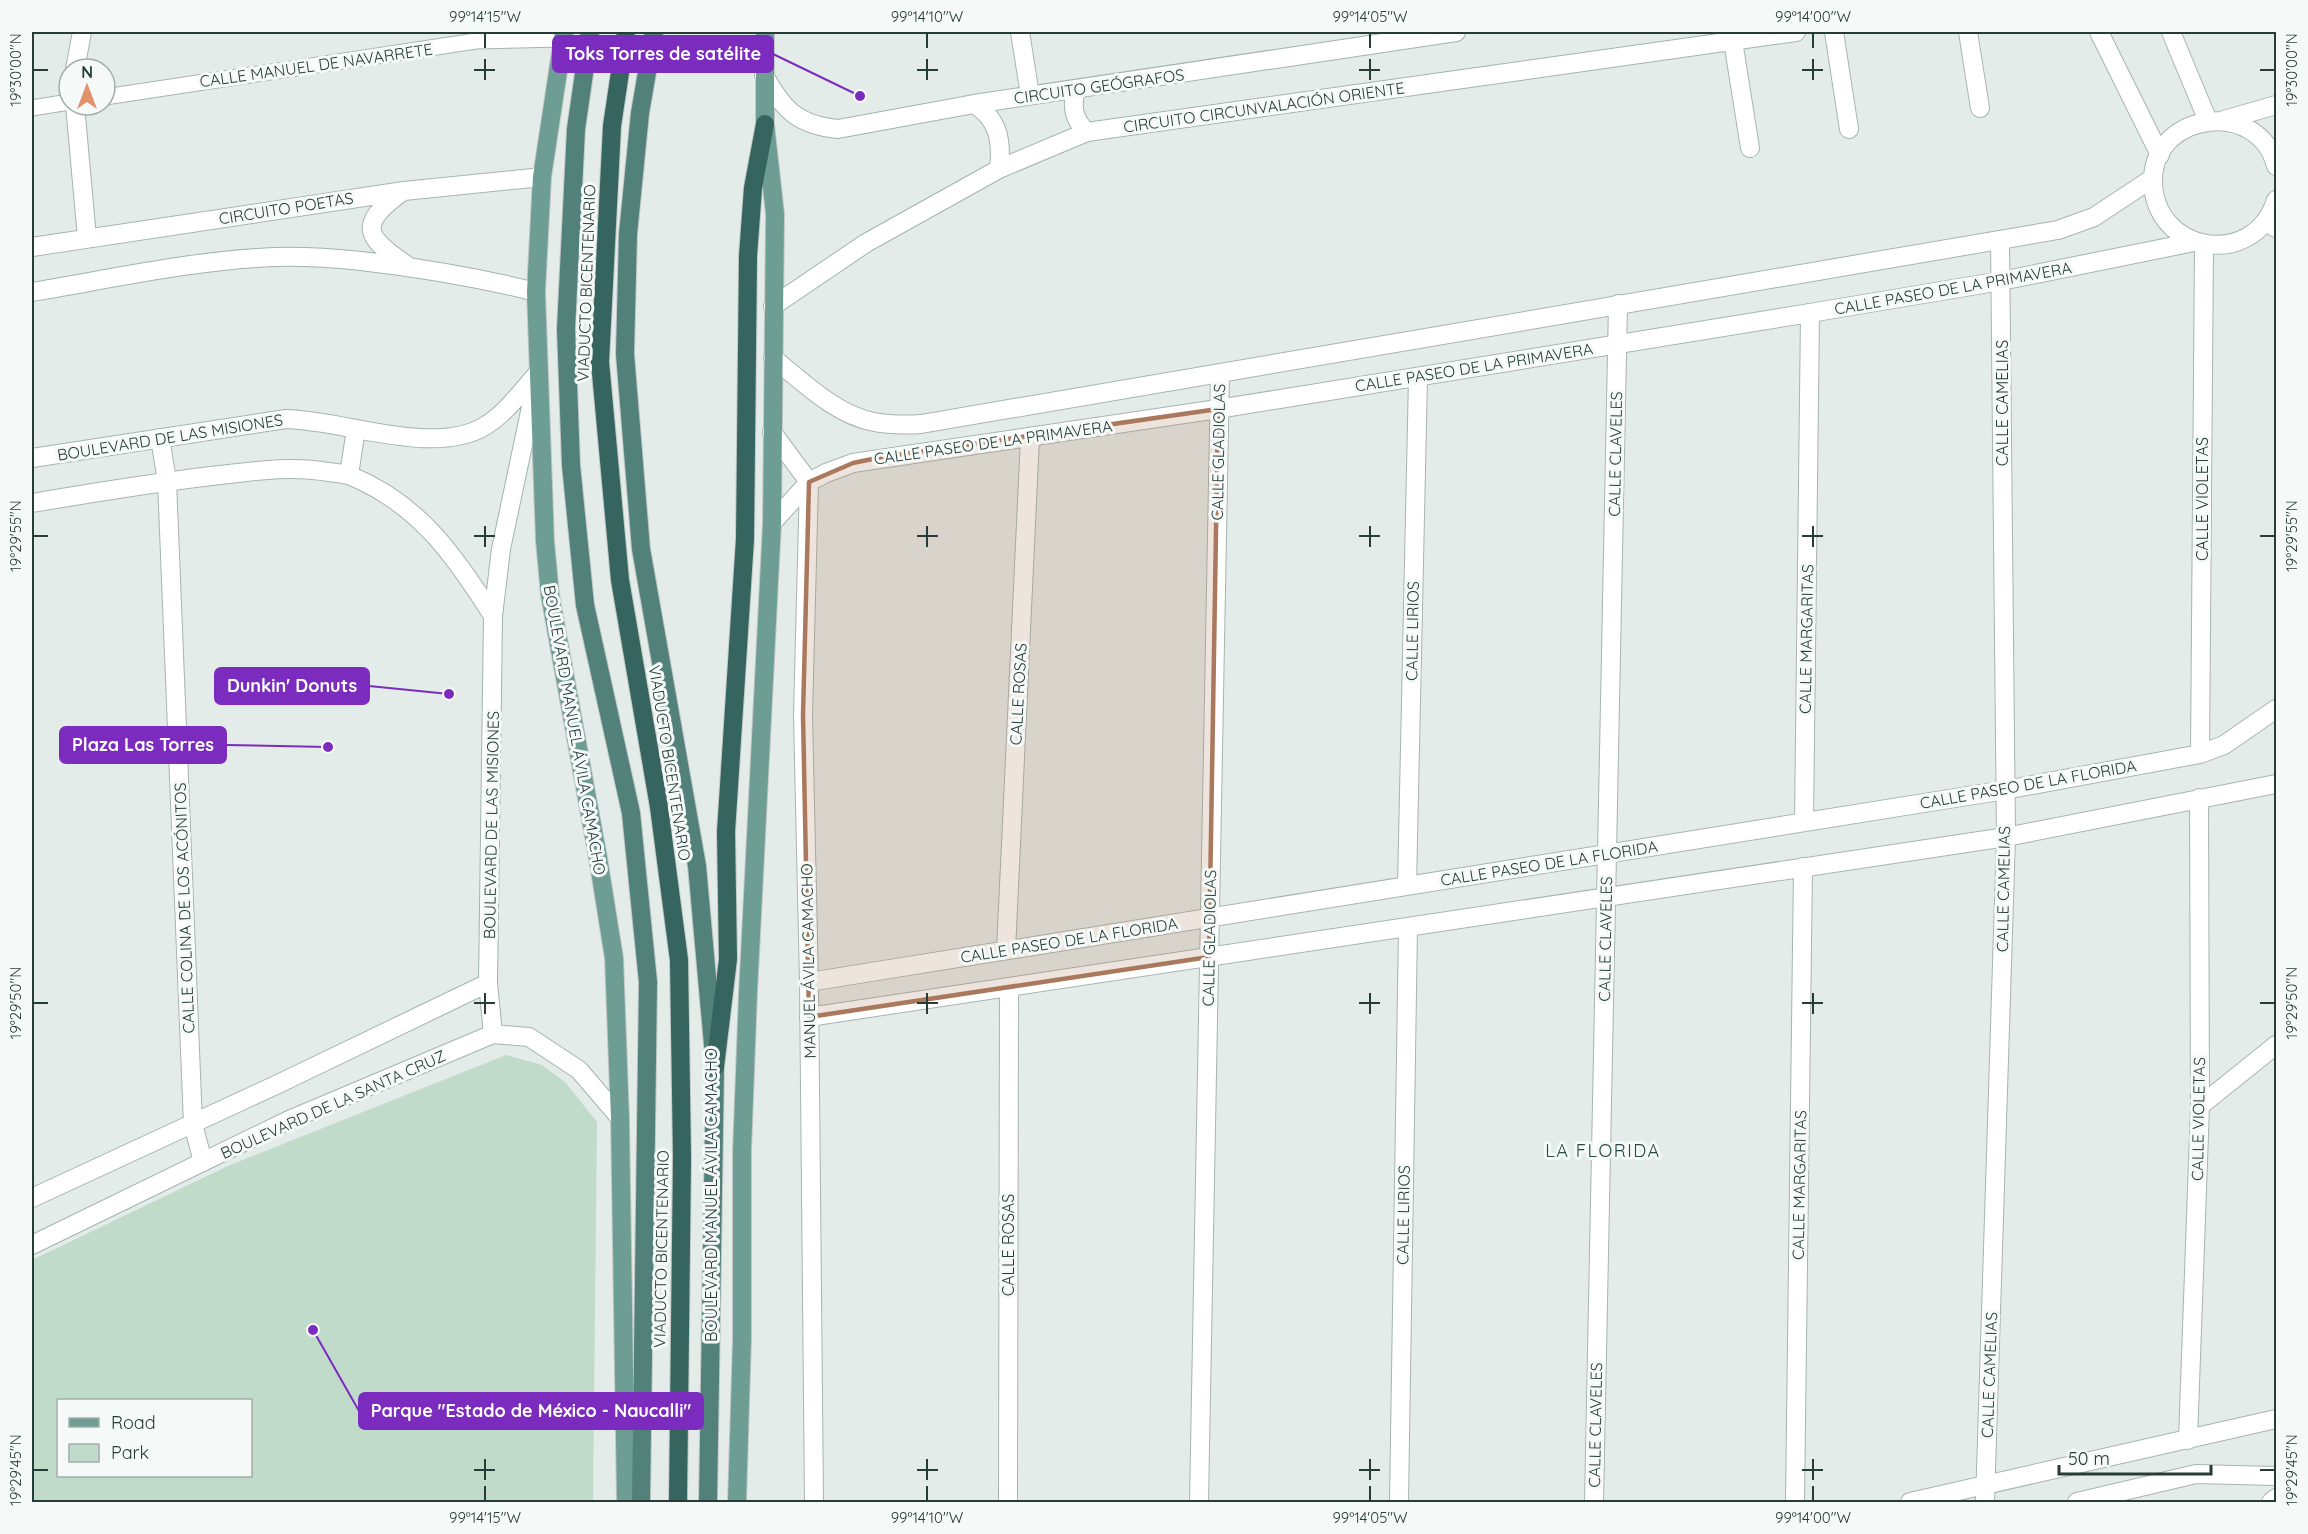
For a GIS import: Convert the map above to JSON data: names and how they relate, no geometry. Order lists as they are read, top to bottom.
{
  "streets": {
    "highway": ["VIADUCTO BICENTENARIO", "BOULEVARD MANUEL ÁVILA CAMACHO"],
    "street": [
      "CALLE MANUEL DE NAVARRETE",
      "CIRCUITO GEÓGRAFOS",
      "CIRCUITO CIRCUNVALACIÓN ORIENTE",
      "CIRCUITO POETAS",
      "CALLE PASEO DE LA PRIMAVERA",
      "CALLE CAMELIAS",
      "BOULEVARD DE LAS MISIONES",
      "CALLE GLADIOLAS",
      "CALLE CLAVELES",
      "CALLE VIOLETAS",
      "CALLE LIRIOS",
      "CALLE MARGARITAS",
      "CALLE ROSAS",
      "CALLE PASEO DE LA FLORIDA",
      "CALLE COLINA DE LOS ACÓNITOS",
      "MANUEL ÁVILA CAMACHO",
      "BOULEVARD DE LA SANTA CRUZ"
    ]
  },
  "crossings": [
    ["CALLE MANUEL DE NAVARRETE", "BOULEVARD MANUEL ÁVILA CAMACHO"],
    ["CIRCUITO GEÓGRAFOS", "BOULEVARD MANUEL ÁVILA CAMACHO"],
    ["CIRCUITO CIRCUNVALACIÓN ORIENTE", "BOULEVARD MANUEL ÁVILA CAMACHO"],
    ["CIRCUITO POETAS", "BOULEVARD MANUEL ÁVILA CAMACHO"],
    ["CALLE PASEO DE LA PRIMAVERA", "CALLE CAMELIAS"],
    ["CALLE PASEO DE LA PRIMAVERA", "CALLE GLADIOLAS"],
    ["CALLE PASEO DE LA PRIMAVERA", "CALLE CLAVELES"],
    ["CALLE PASEO DE LA PRIMAVERA", "CALLE VIOLETAS"],
    ["CALLE PASEO DE LA PRIMAVERA", "CALLE LIRIOS"],
    ["CALLE PASEO DE LA PRIMAVERA", "CALLE MARGARITAS"],
    ["CALLE PASEO DE LA PRIMAVERA", "CALLE ROSAS"],
    ["CALLE PASEO DE LA PRIMAVERA", "BOULEVARD MANUEL ÁVILA CAMACHO"],
    ["CALLE PASEO DE LA PRIMAVERA", "MANUEL ÁVILA CAMACHO"],
    ["CALLE CAMELIAS", "CALLE PASEO DE LA FLORIDA"],
    ["BOULEVARD DE LAS MISIONES", "BOULEVARD MANUEL ÁVILA CAMACHO"],
    ["BOULEVARD DE LAS MISIONES", "CALLE COLINA DE LOS ACÓNITOS"],
    ["BOULEVARD DE LAS MISIONES", "BOULEVARD DE LA SANTA CRUZ"],
    ["CALLE GLADIOLAS", "CALLE PASEO DE LA FLORIDA"],
    ["CALLE CLAVELES", "CALLE PASEO DE LA FLORIDA"],
    ["CALLE VIOLETAS", "CALLE PASEO DE LA FLORIDA"],
    ["CALLE LIRIOS", "CALLE PASEO DE LA FLORIDA"],
    ["CALLE MARGARITAS", "CALLE PASEO DE LA FLORIDA"],
    ["CALLE ROSAS", "CALLE PASEO DE LA FLORIDA"],
    ["BOULEVARD MANUEL ÁVILA CAMACHO", "BOULEVARD DE LA SANTA CRUZ"],
    ["CALLE PASEO DE LA FLORIDA", "MANUEL ÁVILA CAMACHO"],
    ["CALLE COLINA DE LOS ACÓNITOS", "BOULEVARD DE LA SANTA CRUZ"]
  ],
  "districts": ["LA FLORIDA"],
  "places": [
    "Toks Torres de satélite",
    "Dunkin' Donuts",
    "Plaza Las Torres",
    "Parque \"Estado de México - Naucalli\""
  ],
  "legend": ["Road", "Park"],
  "scale_bar": "50 m",
  "north": "top",
  "coordinates": [
    "99°14'15\"W",
    "99°14'10\"W",
    "99°14'05\"W",
    "99°14'00\"W",
    "19°30'00\"N",
    "19°29'55\"N",
    "19°29'50\"N",
    "19°29'45\"N"
  ]
}
